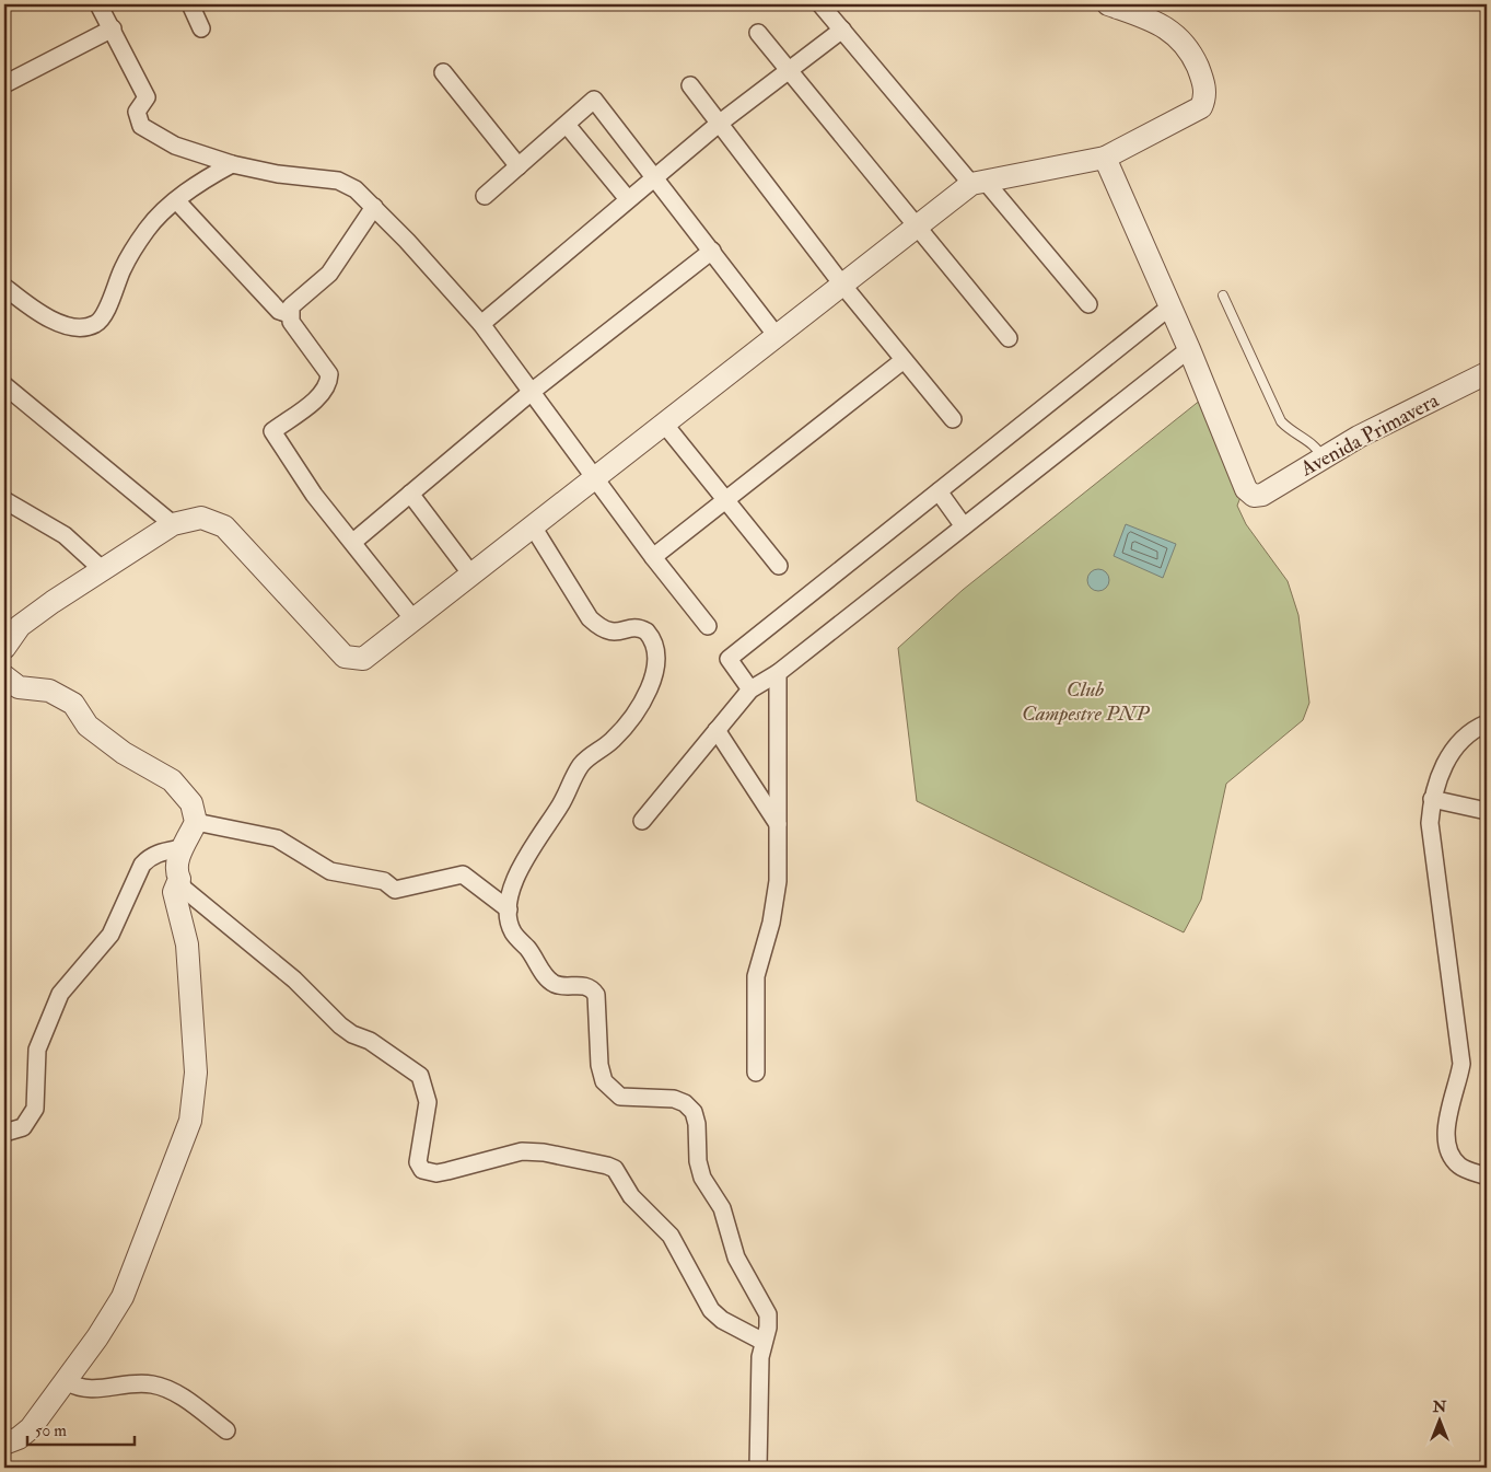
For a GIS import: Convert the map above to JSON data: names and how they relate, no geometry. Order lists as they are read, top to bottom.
{
  "streets": {
    "street": ["Avenida Primavera"]
  },
  "parks": ["Club Campestre PNP"],
  "scale_bar": "50 m",
  "north": "top"
}
